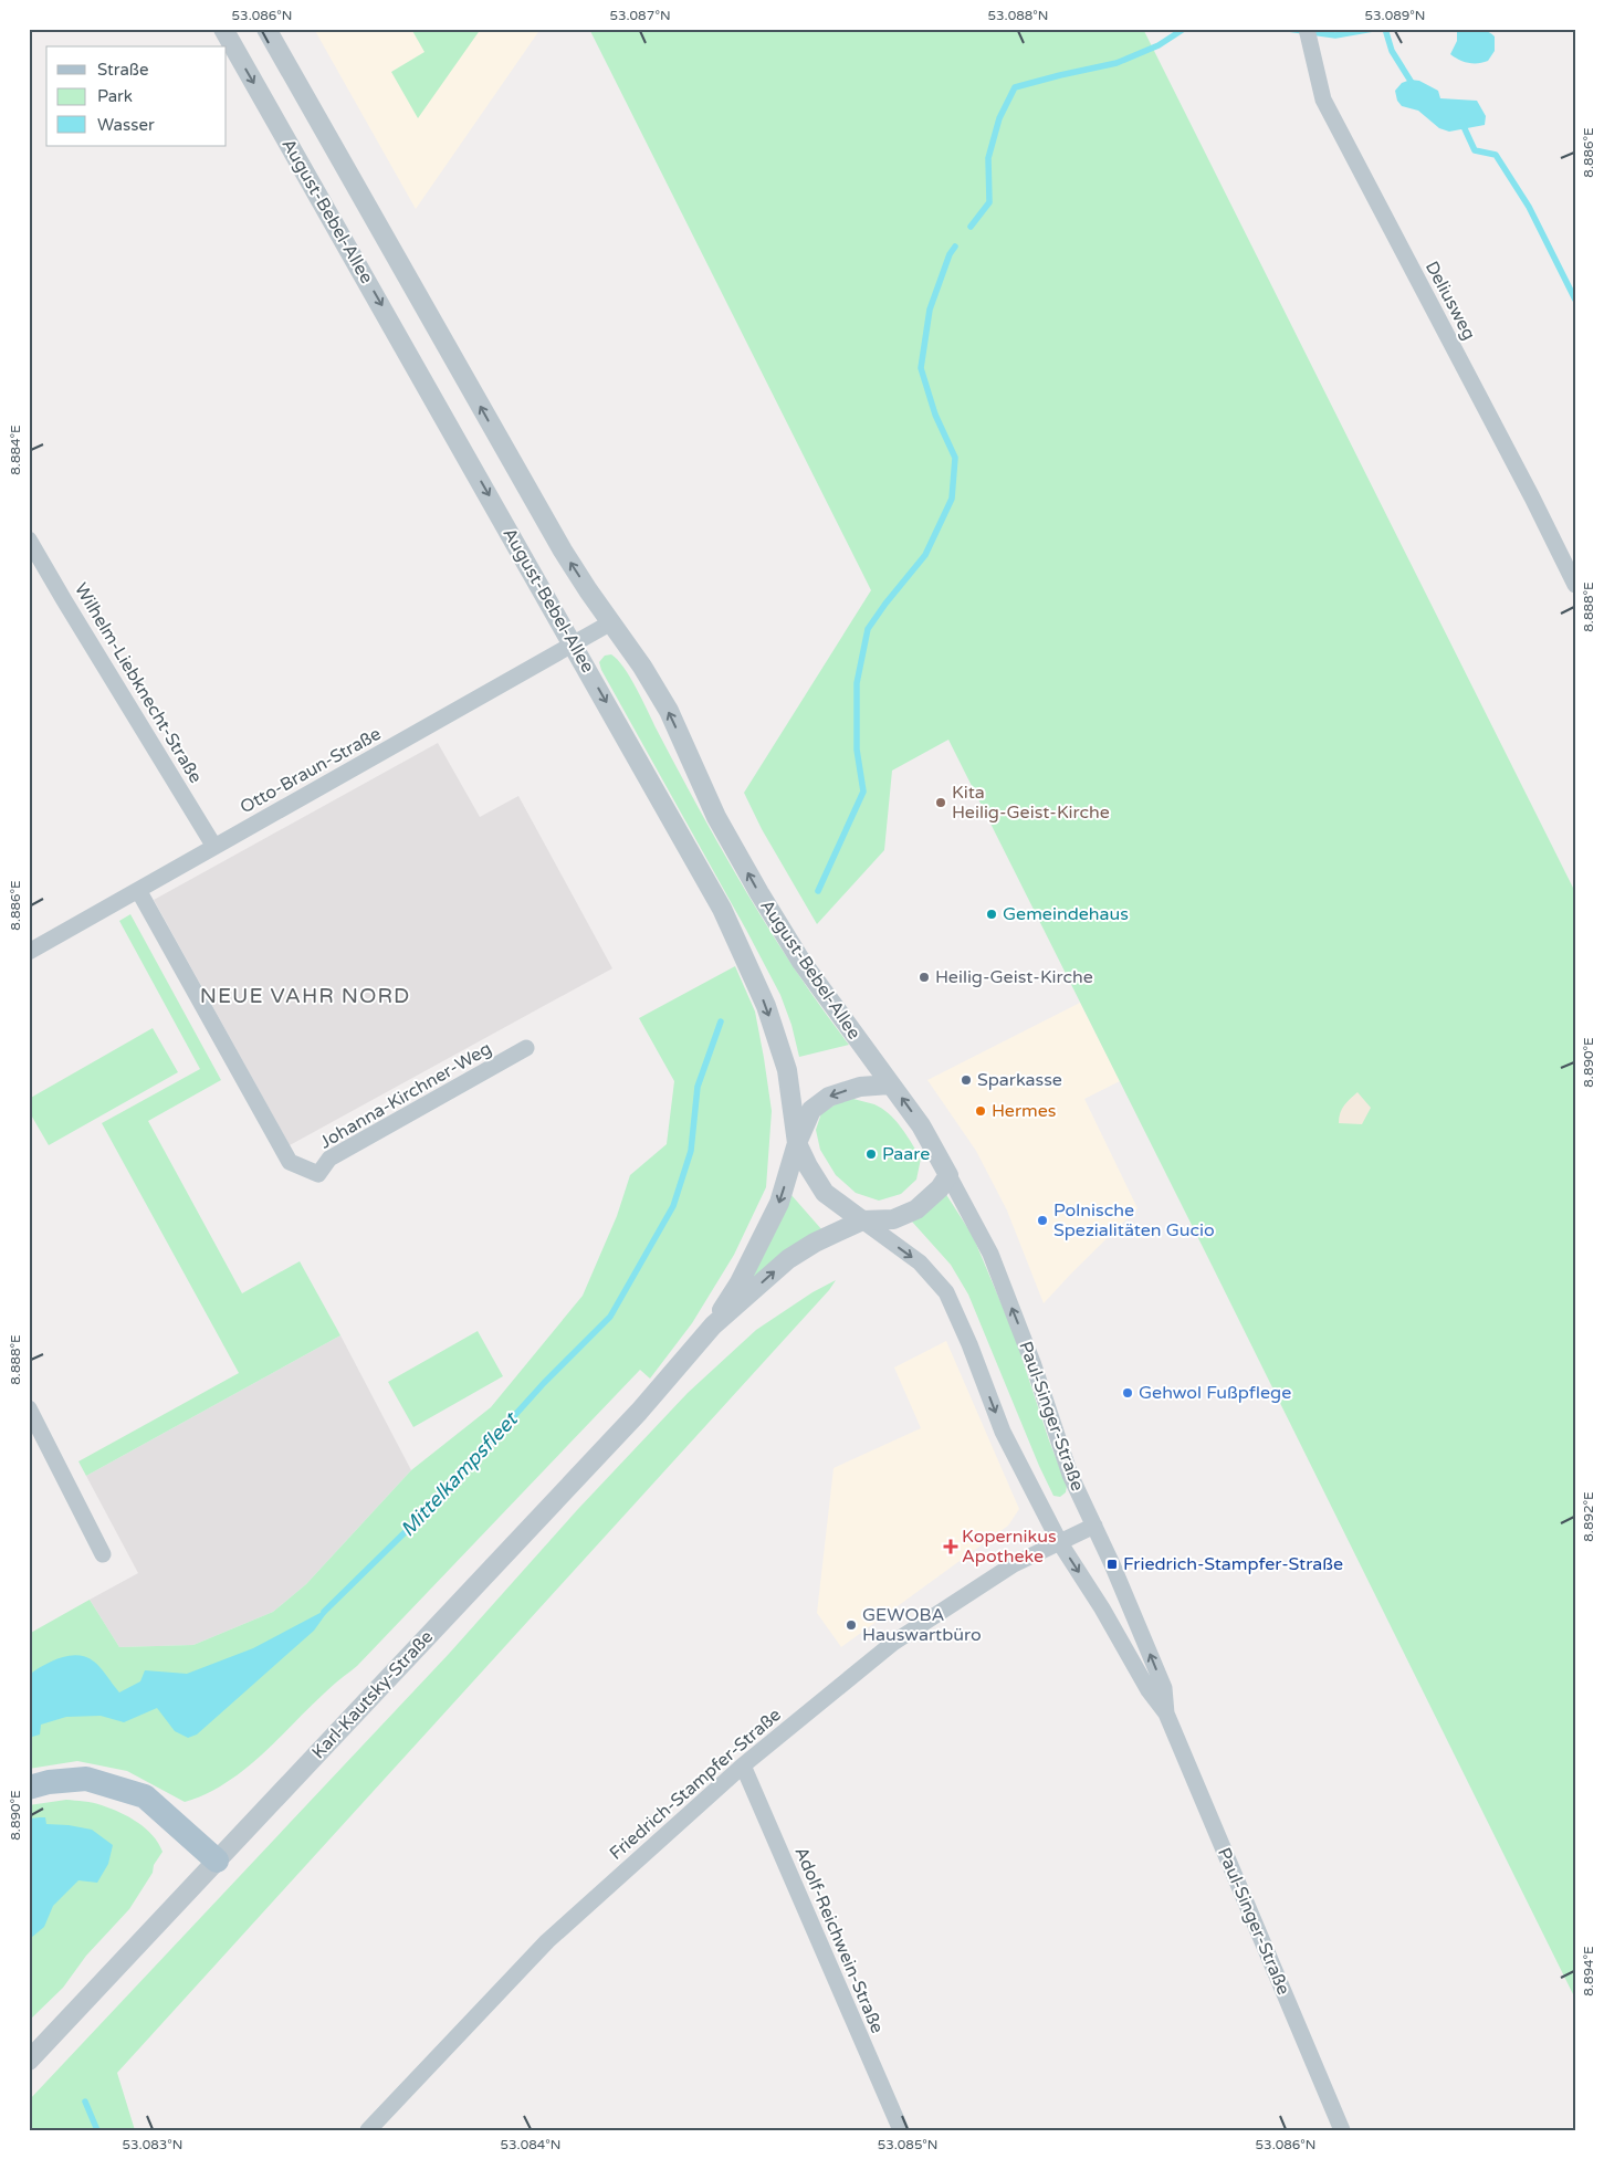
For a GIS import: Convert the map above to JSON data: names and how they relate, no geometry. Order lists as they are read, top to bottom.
{
  "streets": {
    "street": [
      "August-Bebel-Allee",
      "Deliusweg",
      "Wilhelm-Liebknecht-Straße",
      "Otto-Braun-Straße",
      "Johanna-Kirchner-Weg",
      "Paul-Singer-Straße",
      "Karl-Kautsky-Straße",
      "Friedrich-Stampfer-Straße",
      "Adolf-Reichwein-Straße"
    ]
  },
  "crossings": [
    ["August-Bebel-Allee", "Otto-Braun-Straße"],
    ["August-Bebel-Allee", "Paul-Singer-Straße"],
    ["August-Bebel-Allee", "Karl-Kautsky-Straße"],
    ["Wilhelm-Liebknecht-Straße", "Otto-Braun-Straße"],
    ["Otto-Braun-Straße", "Johanna-Kirchner-Weg"],
    ["Paul-Singer-Straße", "Karl-Kautsky-Straße"],
    ["Paul-Singer-Straße", "Friedrich-Stampfer-Straße"],
    ["Friedrich-Stampfer-Straße", "Adolf-Reichwein-Straße"]
  ],
  "districts": ["NEUE VAHR NORD"],
  "water": ["Mittelkampsfleet"],
  "places": {
    "other": [
      "Kita Heilig-Geist-Kirche",
      "Gemeindehaus",
      "Heilig-Geist-Kirche",
      "Sparkasse",
      "Hermes",
      "Paare",
      "Polnische Spezialitäten Gucio",
      "Gehwol Fußpflege",
      "GEWOBA Hauswartbüro"
    ],
    "health": ["Kopernikus Apotheke"],
    "transit": ["Friedrich-Stampfer-Straße"]
  },
  "legend": ["Straße", "Park", "Wasser"],
  "coordinates": [
    "53.086°N",
    "53.087°N",
    "53.088°N",
    "53.089°N",
    "8.886°E",
    "8.884°E",
    "8.888°E",
    "8.890°E",
    "8.892°E",
    "8.894°E",
    "53.083°N",
    "53.084°N",
    "53.085°N"
  ]
}
